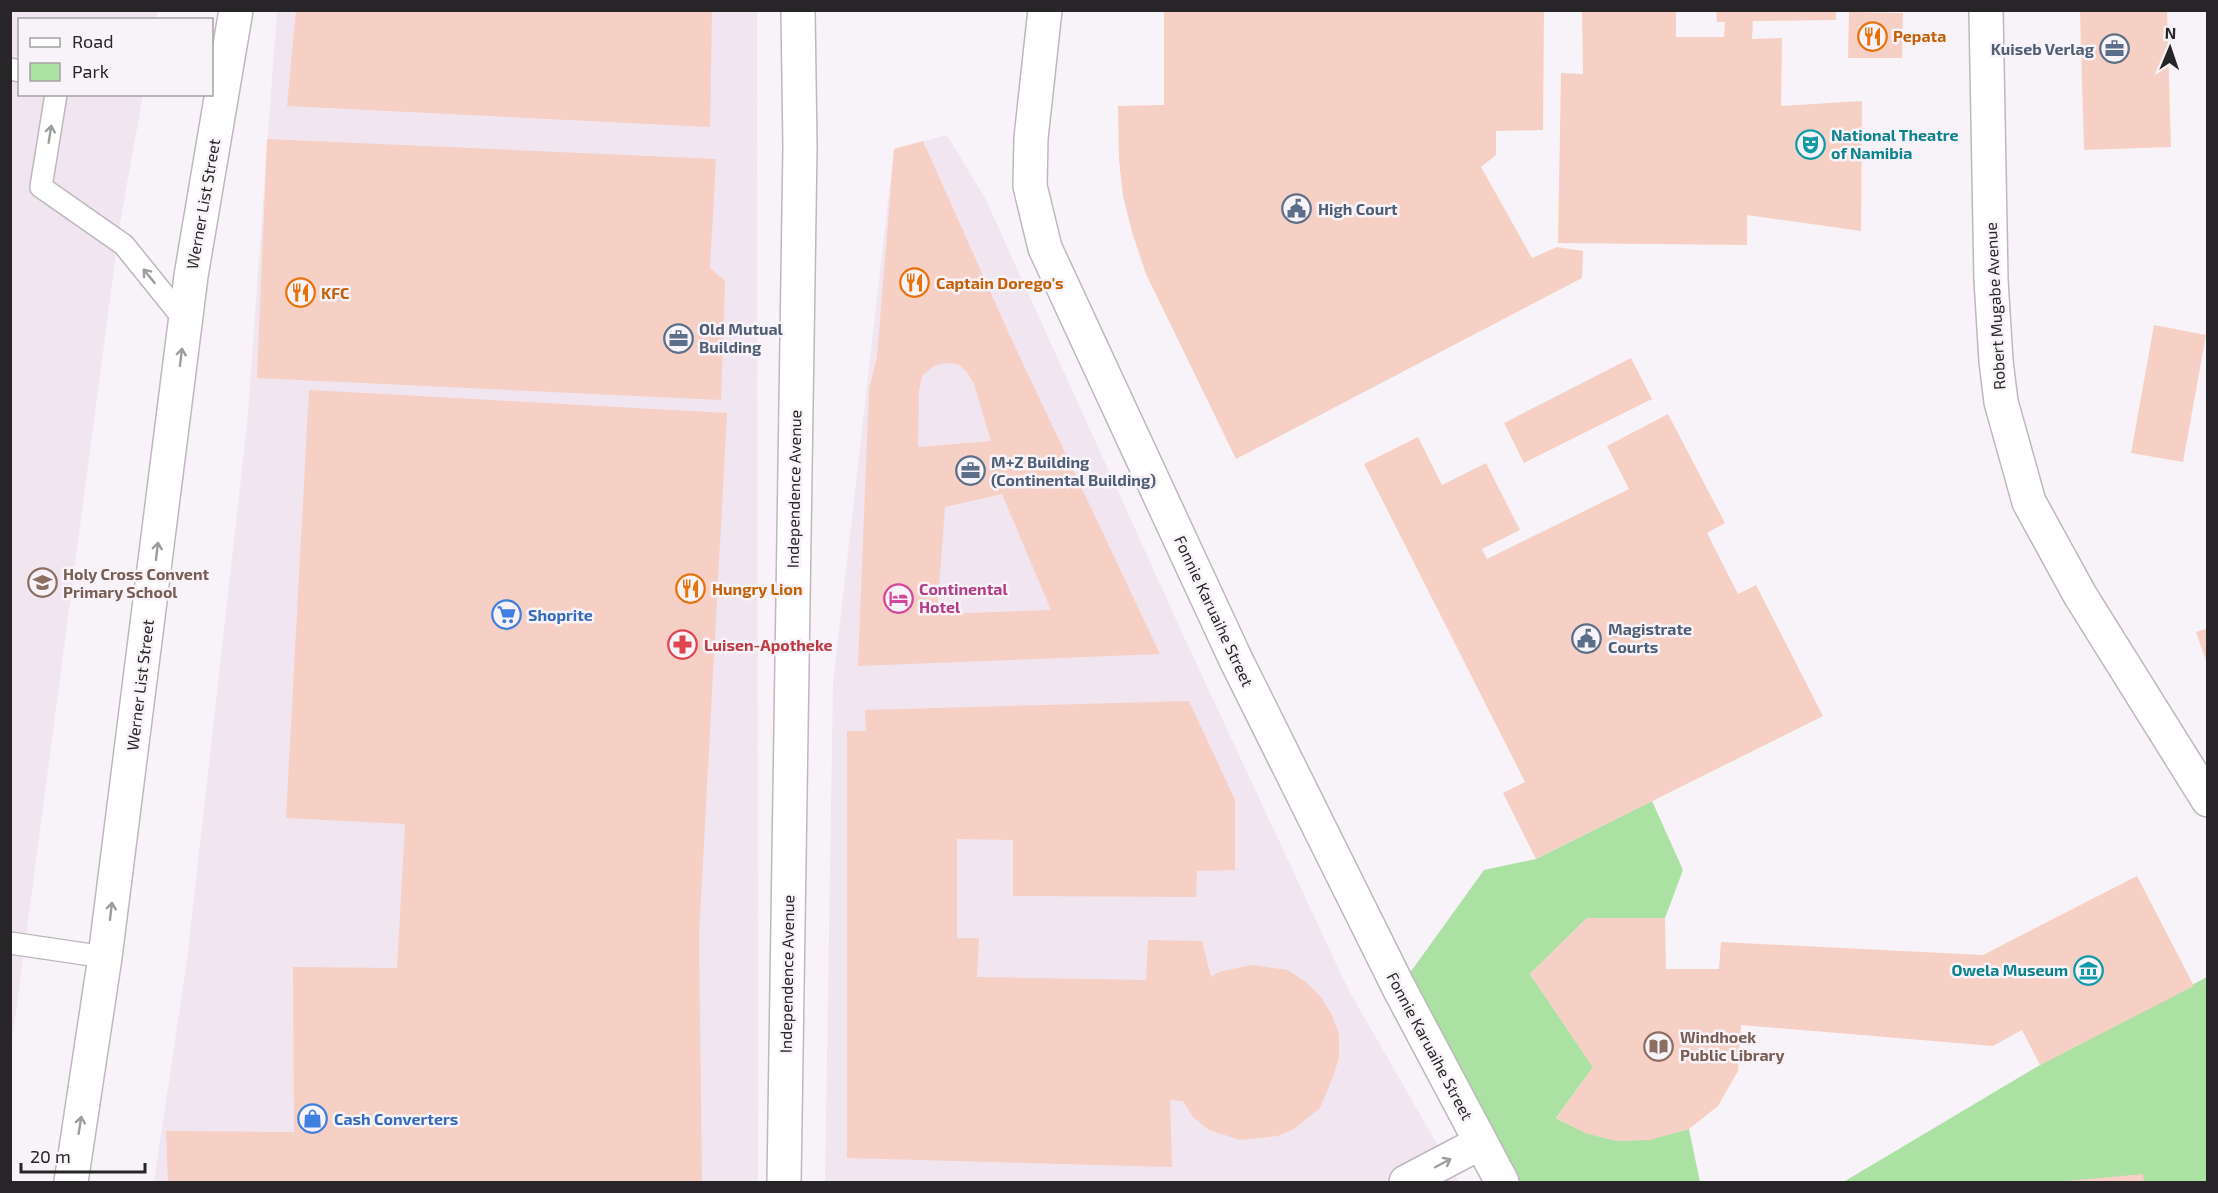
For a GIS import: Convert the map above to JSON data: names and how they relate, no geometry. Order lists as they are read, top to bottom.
{
  "streets": {
    "street": [
      "Werner List Street",
      "Robert Mugabe Avenue",
      "Independence Avenue",
      "Fonnie Karuaihe Street"
    ]
  },
  "one_way": ["Werner List Street"],
  "places": {
    "restaurant": [
      "Pepata",
      "Captain Dorego's",
      "KFC",
      "Hungry Lion"
    ],
    "office": ["Kuiseb Verlag", "Old Mutual Building", "M+Z Building (Continental Building)"],
    "theatre": ["National Theatre of Namibia"],
    "public building": ["High Court", "Magistrate Courts"],
    "school or university": ["Holy Cross Convent Primary School"],
    "hotel": ["Continental Hotel"],
    "supermarket": ["Shoprite"],
    "pharmacy": ["Luisen-Apotheke"],
    "museum": ["Owela Museum"],
    "library": ["Windhoek Public Library"],
    "shop": ["Cash Converters"]
  },
  "legend": ["Road", "Park"],
  "scale_bar": "20 m",
  "north": "top"
}
